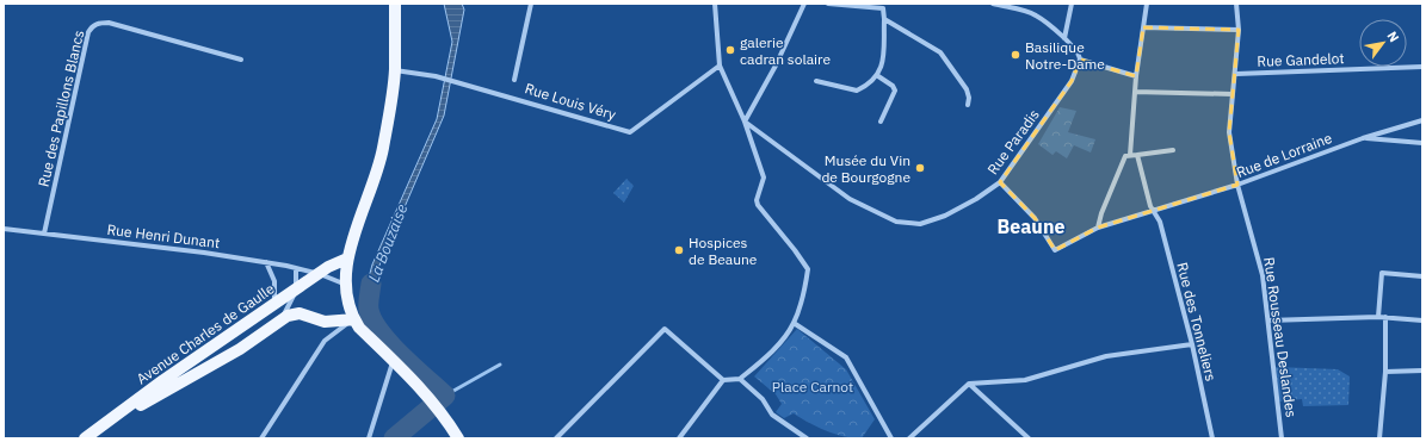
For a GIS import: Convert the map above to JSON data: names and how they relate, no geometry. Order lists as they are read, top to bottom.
{
  "streets": {
    "main road": ["Avenue Charles de Gaulle"],
    "street": [
      "Rue Gandelot",
      "Rue Louis Véry",
      "Rue des Papillons Blancs",
      "Rue Paradis",
      "Rue de Lorraine",
      "Rue Henri Dunant",
      "Rue des Tonneliers",
      "Rue Rousseau Deslandes"
    ]
  },
  "crossings": [
    ["Rue Gandelot", "Rue Rousseau Deslandes"],
    ["Rue des Papillons Blancs", "Rue Henri Dunant"],
    ["Rue Paradis", "Rue de Lorraine"],
    ["Rue de Lorraine", "Rue des Tonneliers"],
    ["Rue de Lorraine", "Rue Rousseau Deslandes"],
    ["Rue Henri Dunant", "Avenue Charles de Gaulle"]
  ],
  "districts": ["Beaune"],
  "water": ["La Bouzaise"],
  "parks": ["Place Carnot"],
  "places": [
    "galerie cadran solaire",
    "Basilique Notre-Dame",
    "Musée du Vin de Bourgogne",
    "Hospices de Beaune"
  ],
  "north": "top right"
}
